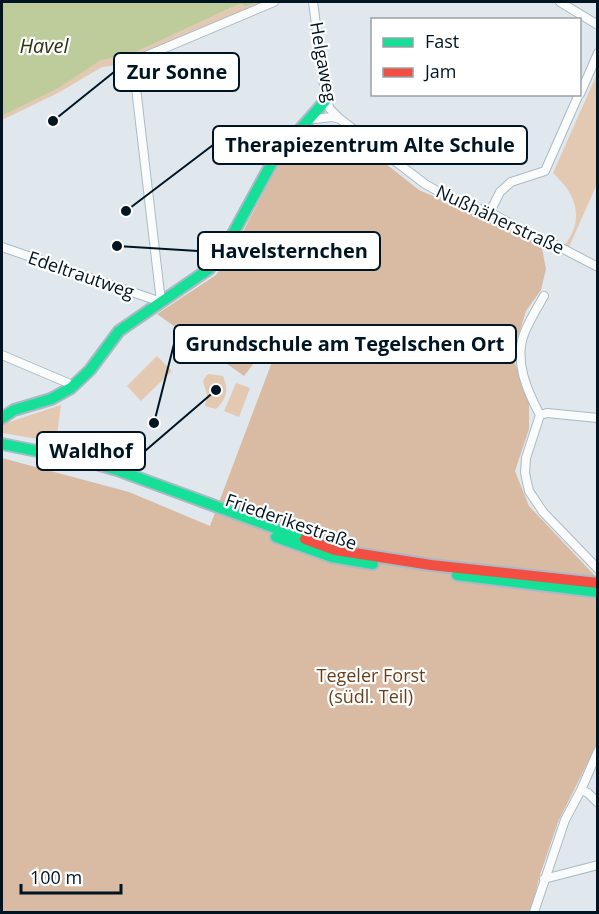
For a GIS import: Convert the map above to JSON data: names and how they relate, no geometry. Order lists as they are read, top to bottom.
{
  "streets": {
    "street": [
      "Helgaweg",
      "Nußhäherstraße",
      "Edeltrautweg",
      "Friederikestraße"
    ]
  },
  "crossings": [
    ["Helgaweg", "Nußhäherstraße"]
  ],
  "water": ["Havel"],
  "parks": ["Tegeler Forst (südl. Teil)"],
  "places": [
    "Zur Sonne",
    "Therapiezentrum Alte Schule",
    "Havelsternchen",
    "Waldhof",
    "Grundschule am Tegelschen Ort"
  ],
  "legend": ["Fast", "Jam"],
  "scale_bar": "100 m"
}
